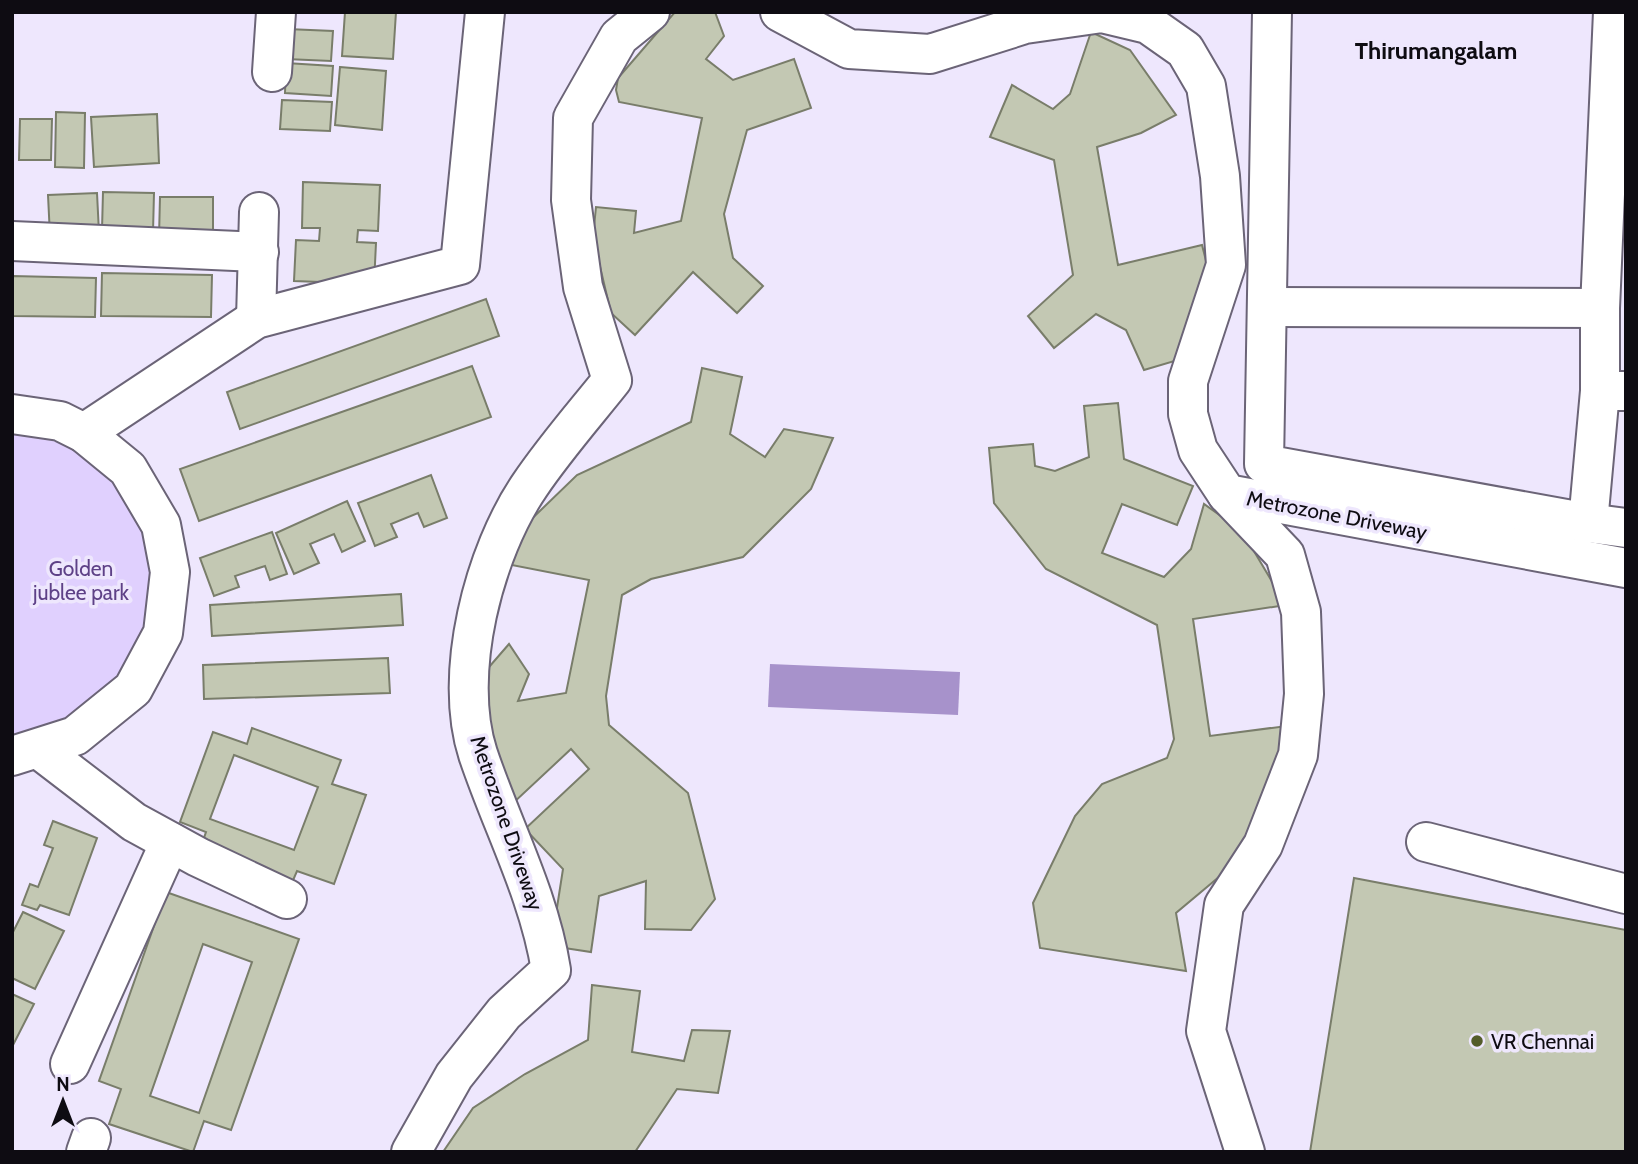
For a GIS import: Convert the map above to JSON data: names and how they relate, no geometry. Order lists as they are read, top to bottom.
{
  "streets": {
    "street": ["Metrozone Driveway"]
  },
  "districts": ["Thirumangalam"],
  "parks": ["Golden jublee park"],
  "places": ["VR Chennai"],
  "north": "top"
}
